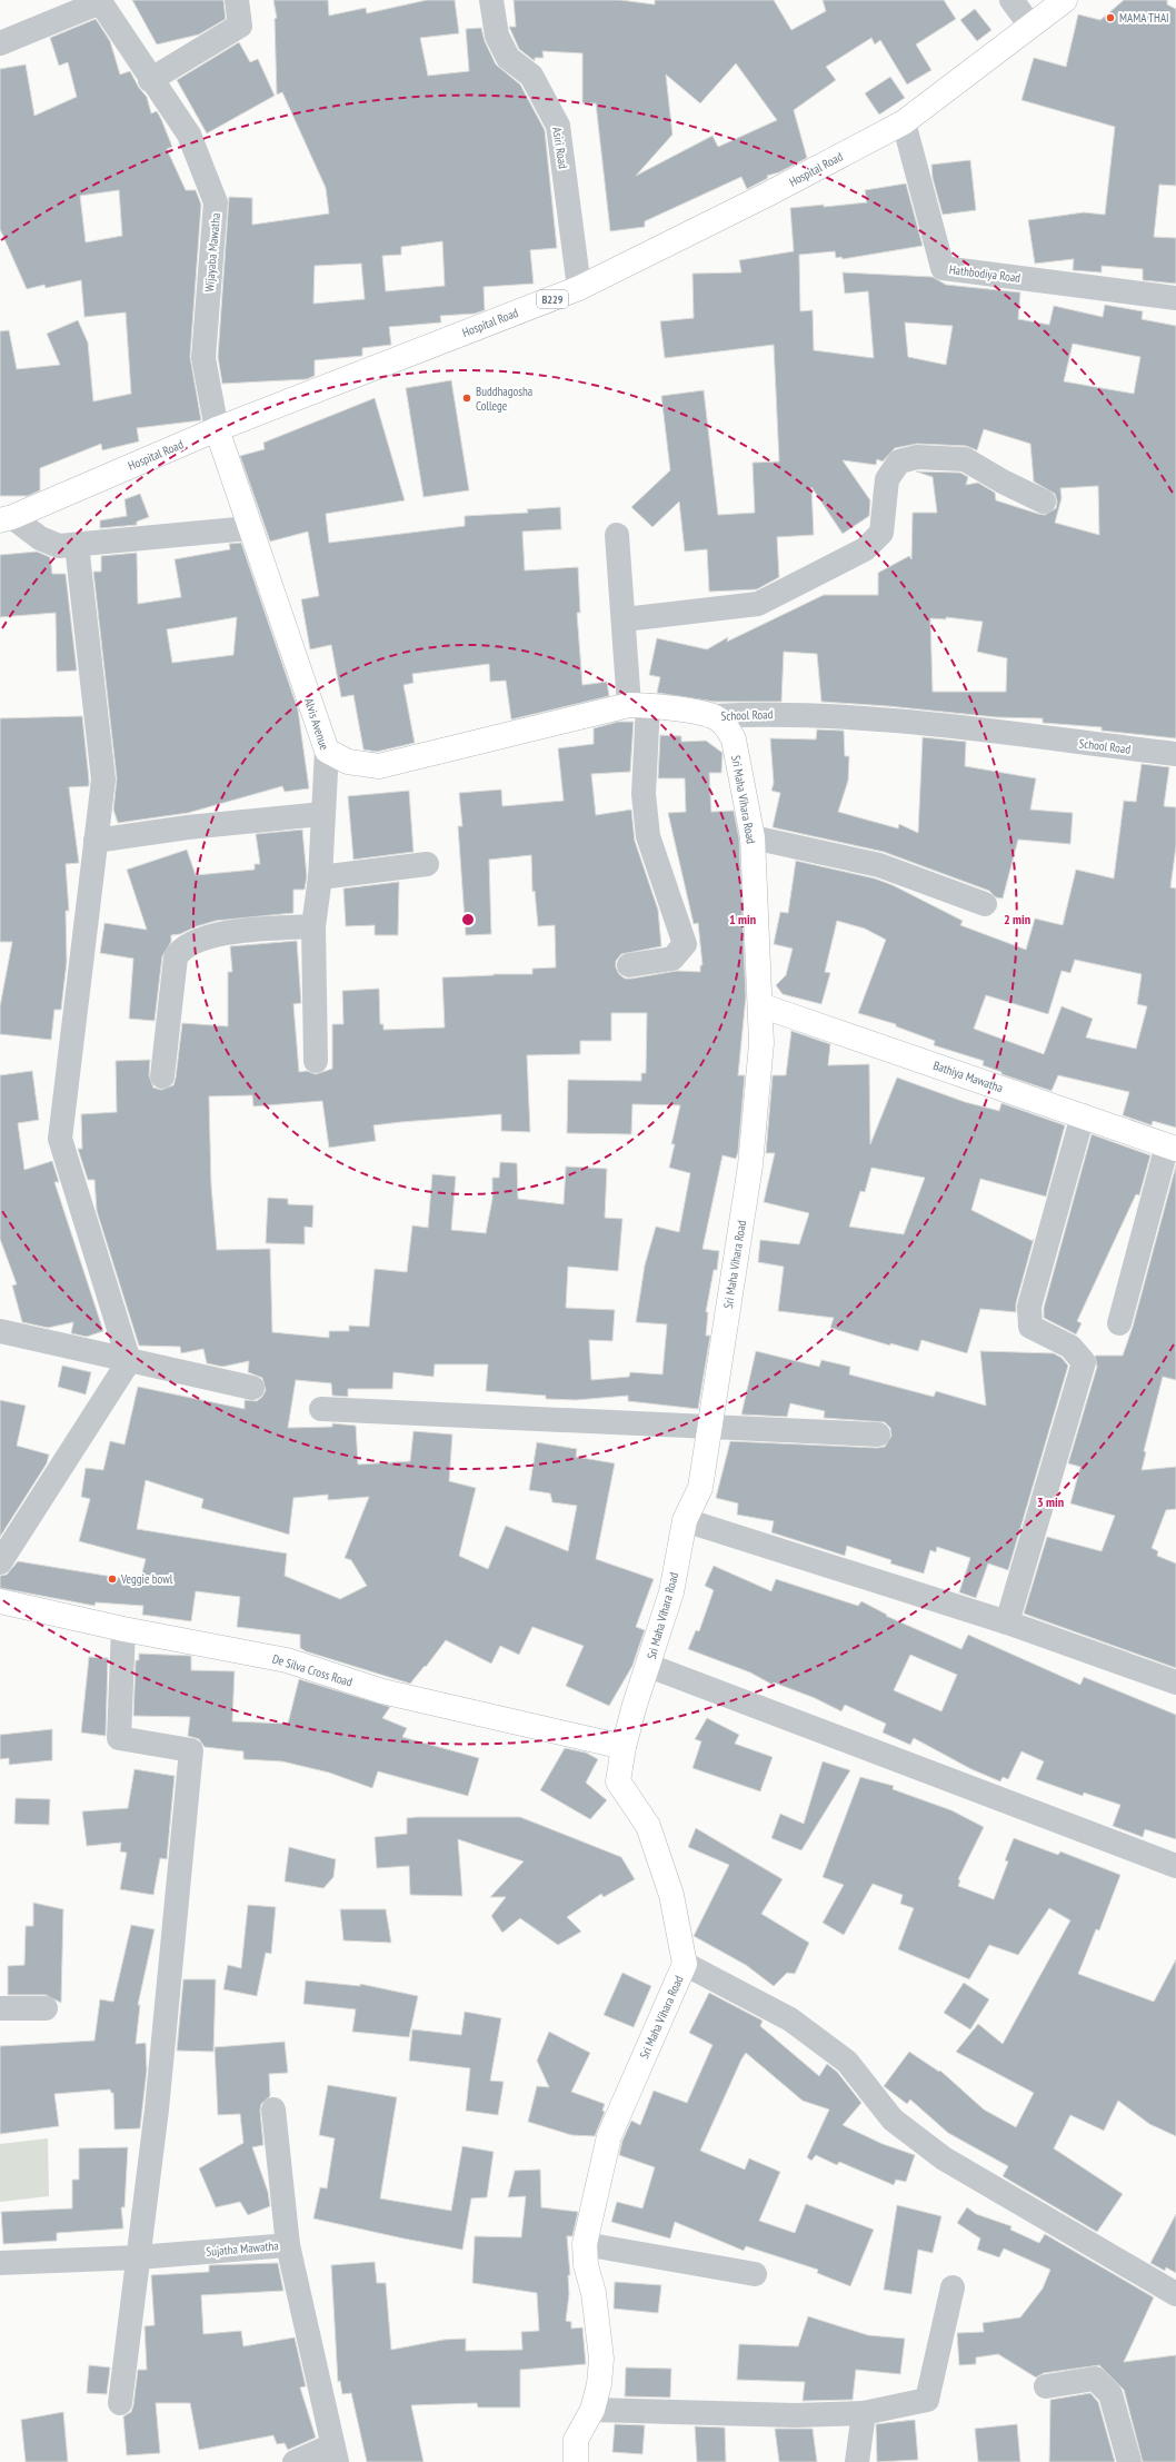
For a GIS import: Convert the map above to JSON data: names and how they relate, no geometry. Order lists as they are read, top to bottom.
{
  "streets": {
    "street": [
      "Asiri Road",
      "Hospital Road",
      "Wijayaba Mawatha",
      "Hathbodiya Road",
      "B229",
      "School Road",
      "Alvis Avenue",
      "Sri Maha Vihara Road",
      "Bathiya Mawatha",
      "De Silva Cross Road",
      "Sujatha Mawatha"
    ]
  },
  "crossings": [
    ["Asiri Road", "Hospital Road"],
    ["Hospital Road", "Wijayaba Mawatha"],
    ["Hospital Road", "Hathbodiya Road"],
    ["Hospital Road", "Alvis Avenue"],
    ["Wijayaba Mawatha", "Alvis Avenue"],
    ["School Road", "Alvis Avenue"],
    ["School Road", "Sri Maha Vihara Road"],
    ["Sri Maha Vihara Road", "Bathiya Mawatha"],
    ["Sri Maha Vihara Road", "De Silva Cross Road"]
  ],
  "places": ["MAMA THAI", "Buddhagosha College", "Veggie bowl"],
  "rings": ["1 min", "2 min", "3 min"]
}
